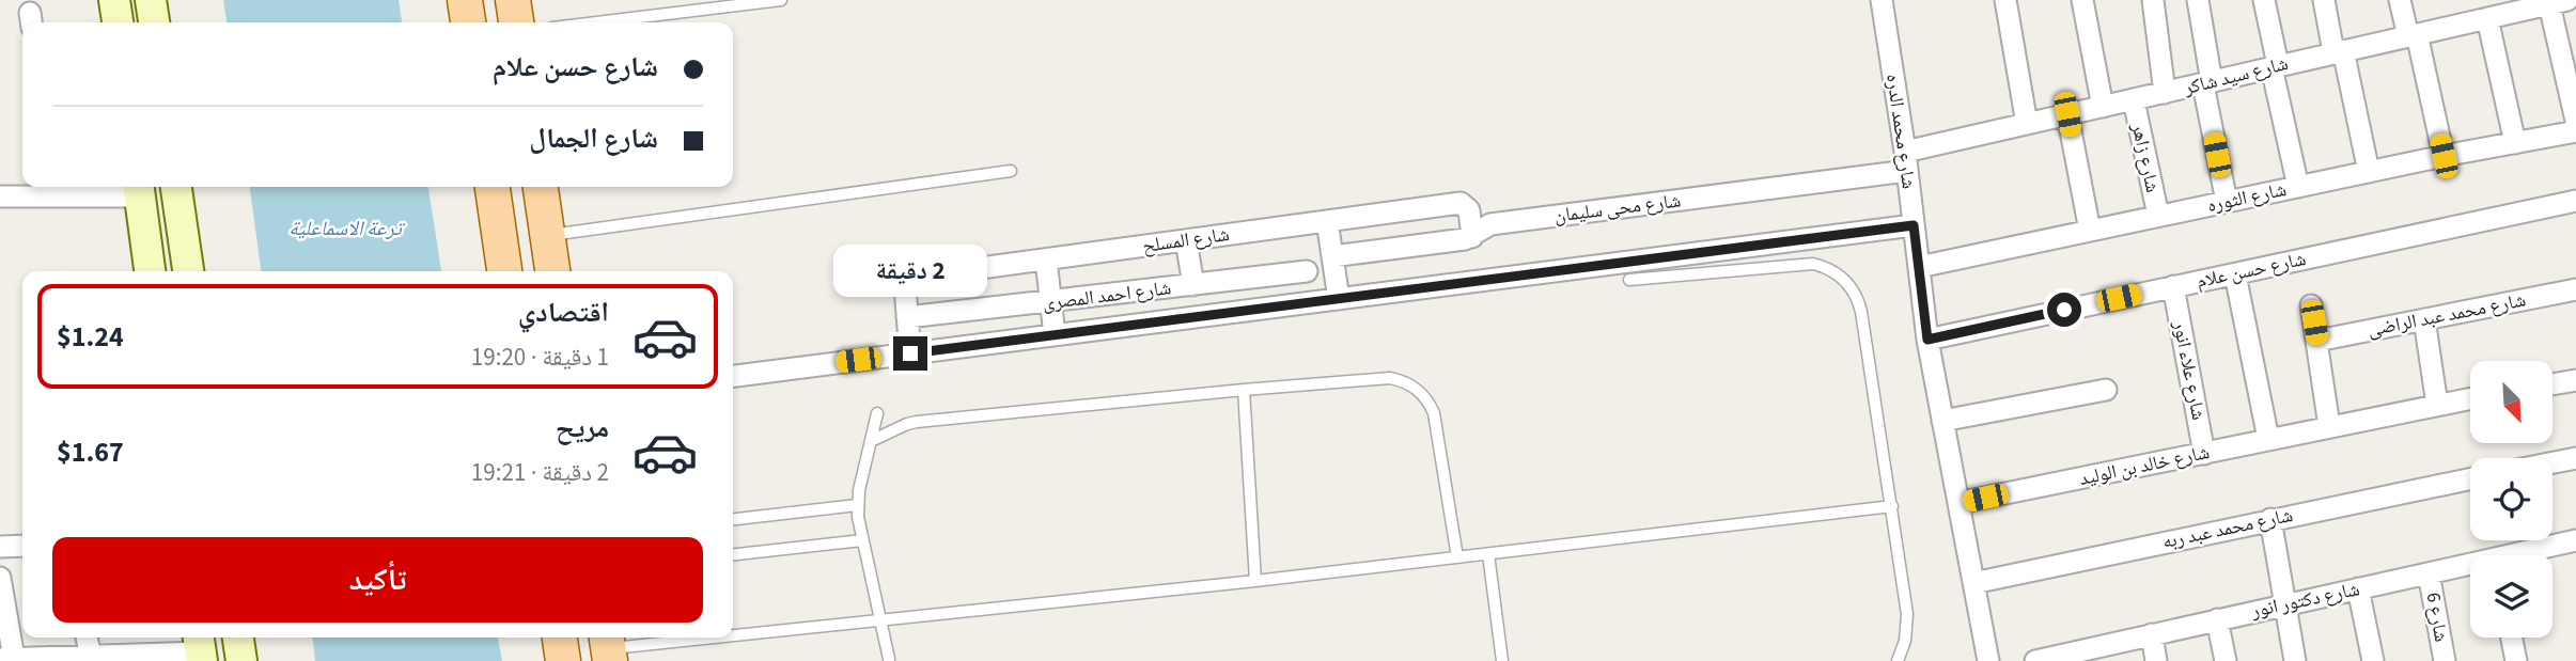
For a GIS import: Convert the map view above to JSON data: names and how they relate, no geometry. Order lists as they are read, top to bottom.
{
  "streets": {
    "street": [
      "شارع سيد شاكر",
      "شارع محمد الدره",
      "شارع زاهر",
      "شارع الثوره",
      "شارع محى سليمان",
      "شارع المسلح",
      "شارع حسن علام",
      "شارع احمد المصرى",
      "شارع محمد عبد الراضى",
      "شارع علاء انور",
      "شارع خالد بن الوليد",
      "شارع محمد عبد ربه",
      "شارع دكتور انور",
      "شارع 6"
    ]
  },
  "crossings": [
    ["شارع سيد شاكر", "شارع محمد الدره"],
    ["شارع سيد شاكر", "شارع زاهر"],
    ["شارع سيد شاكر", "شارع محى سليمان"],
    ["شارع محمد الدره", "شارع الثوره"],
    ["شارع محمد الدره", "شارع محى سليمان"],
    ["شارع محمد الدره", "شارع حسن علام"],
    ["شارع محمد الدره", "شارع خالد بن الوليد"],
    ["شارع محمد الدره", "شارع محمد عبد ربه"],
    ["شارع زاهر", "شارع الثوره"],
    ["شارع محى سليمان", "شارع المسلح"],
    ["شارع المسلح", "شارع احمد المصرى"],
    ["شارع حسن علام", "شارع علاء انور"],
    ["شارع علاء انور", "شارع خالد بن الوليد"],
    ["شارع دكتور انور", "شارع 6"]
  ],
  "water": ["ترعة الاسماعلية"],
  "north": "bottom right",
  "page": {
    "banner": ["شارع حسن علام", "شارع الجمال"],
    "bubble": "2 دقيقة",
    "list": [
      {
        "name": "اقتصادي",
        "note": "1 دقيقة · 19:20",
        "value": "$1.24"
      },
      {
        "name": "مريح",
        "note": "2 دقيقة · 19:21",
        "value": "$1.67"
      }
    ],
    "buttons": "تأكيد"
  }
}
